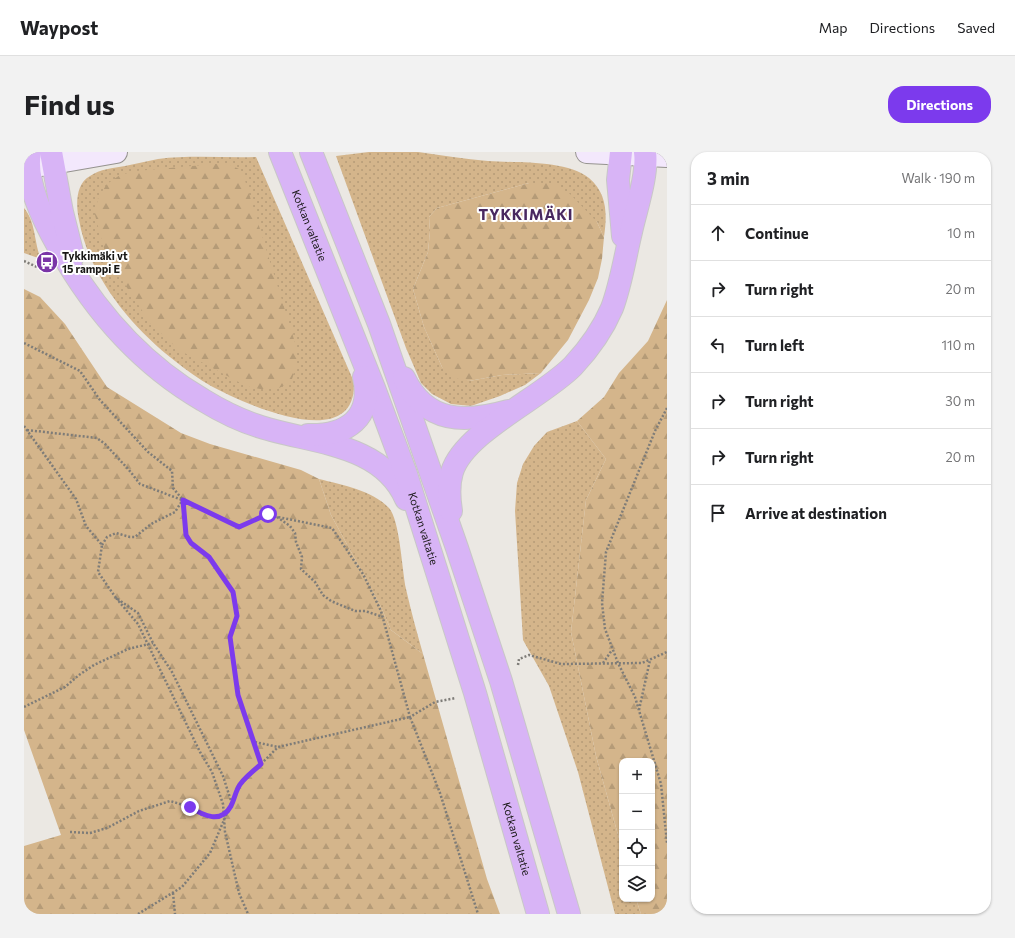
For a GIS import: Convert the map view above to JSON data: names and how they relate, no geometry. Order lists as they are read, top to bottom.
{
  "streets": {
    "highway": ["Kotkan valtatie"]
  },
  "districts": ["TYKKIMÄKI"],
  "places": {
    "bus stop": ["Tykkimäki vt 15 ramppi E"]
  },
  "page": {
    "header": "Waypost",
    "nav": ["Map", "Directions", "Saved"],
    "buttons": "Directions",
    "title": "Find us",
    "heading": ["3 min", "Walk · 190 m"],
    "list": [
      ["Continue", "10 m"],
      ["Turn right", "20 m"],
      ["Turn left", "110 m"],
      ["Turn right", "30 m"],
      ["Turn right", "20 m"],
      "Arrive at destination"
    ],
    "map_buttons": ["+", "−"]
  }
}
